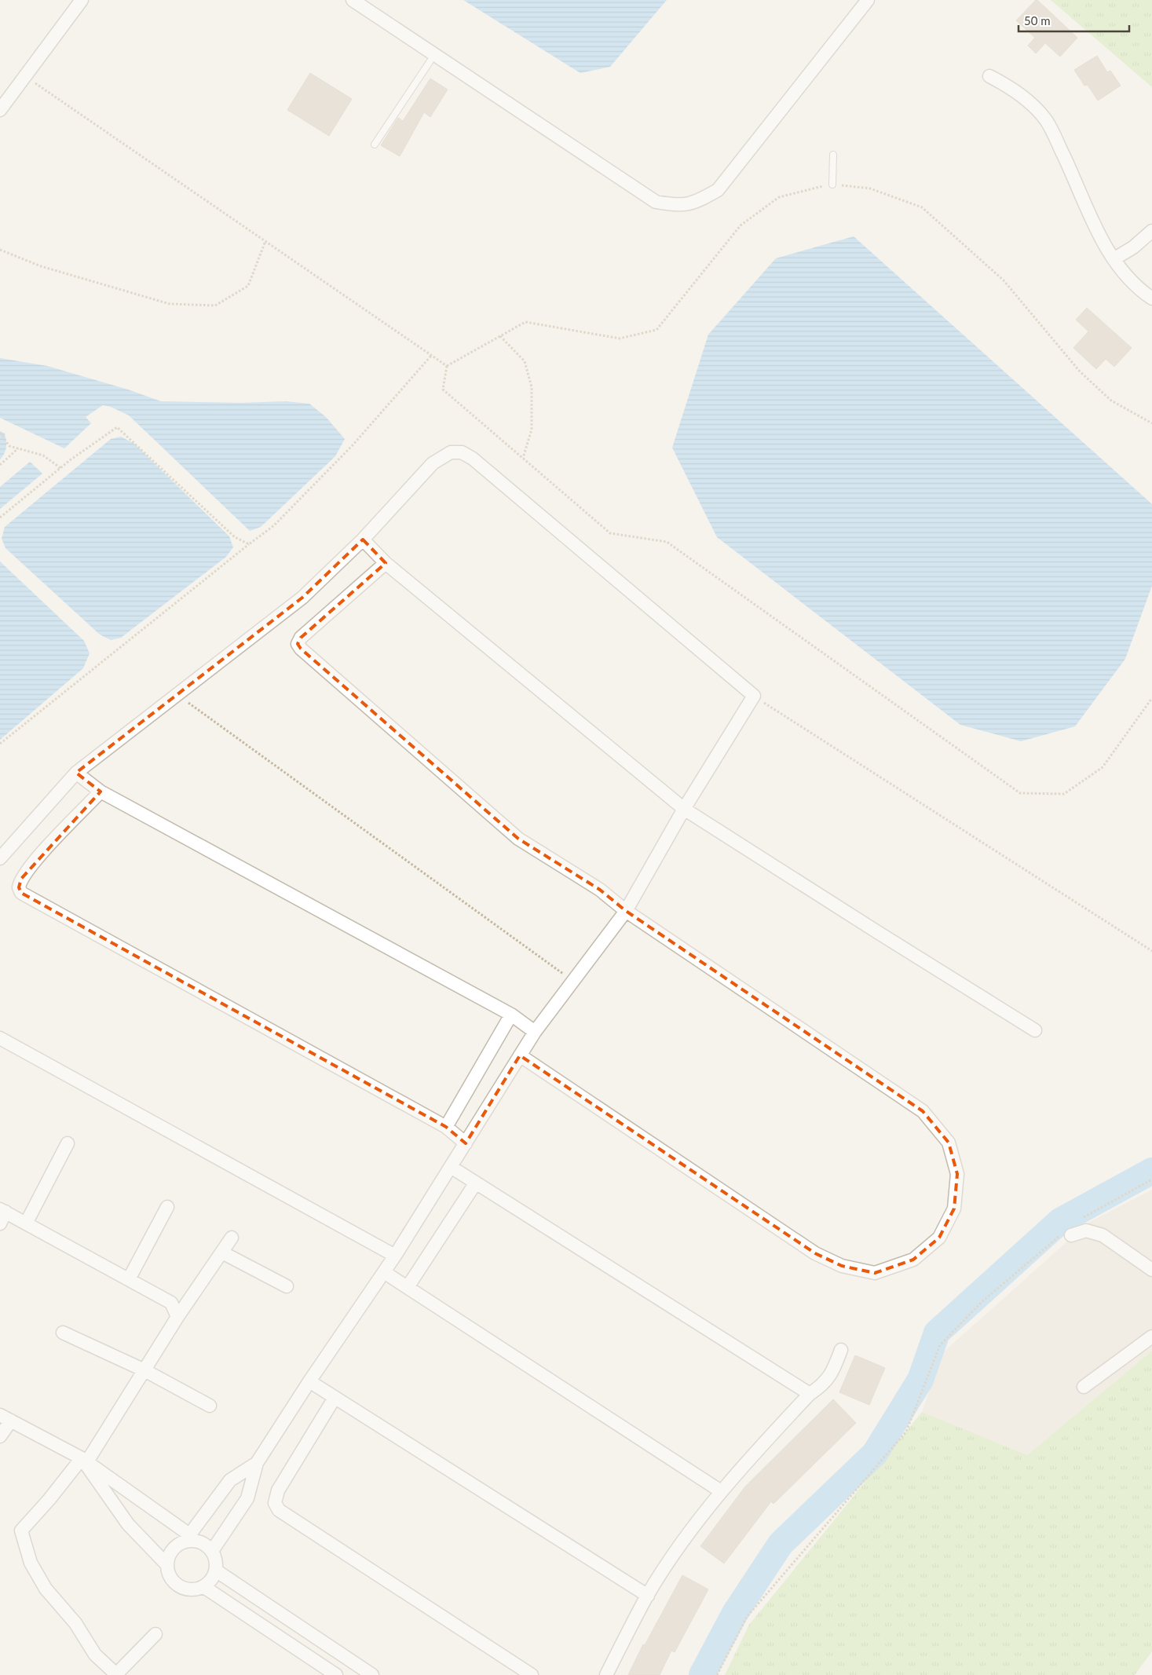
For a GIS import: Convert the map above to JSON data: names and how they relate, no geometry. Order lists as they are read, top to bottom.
{
  "scale_bar": "50 m"
}
